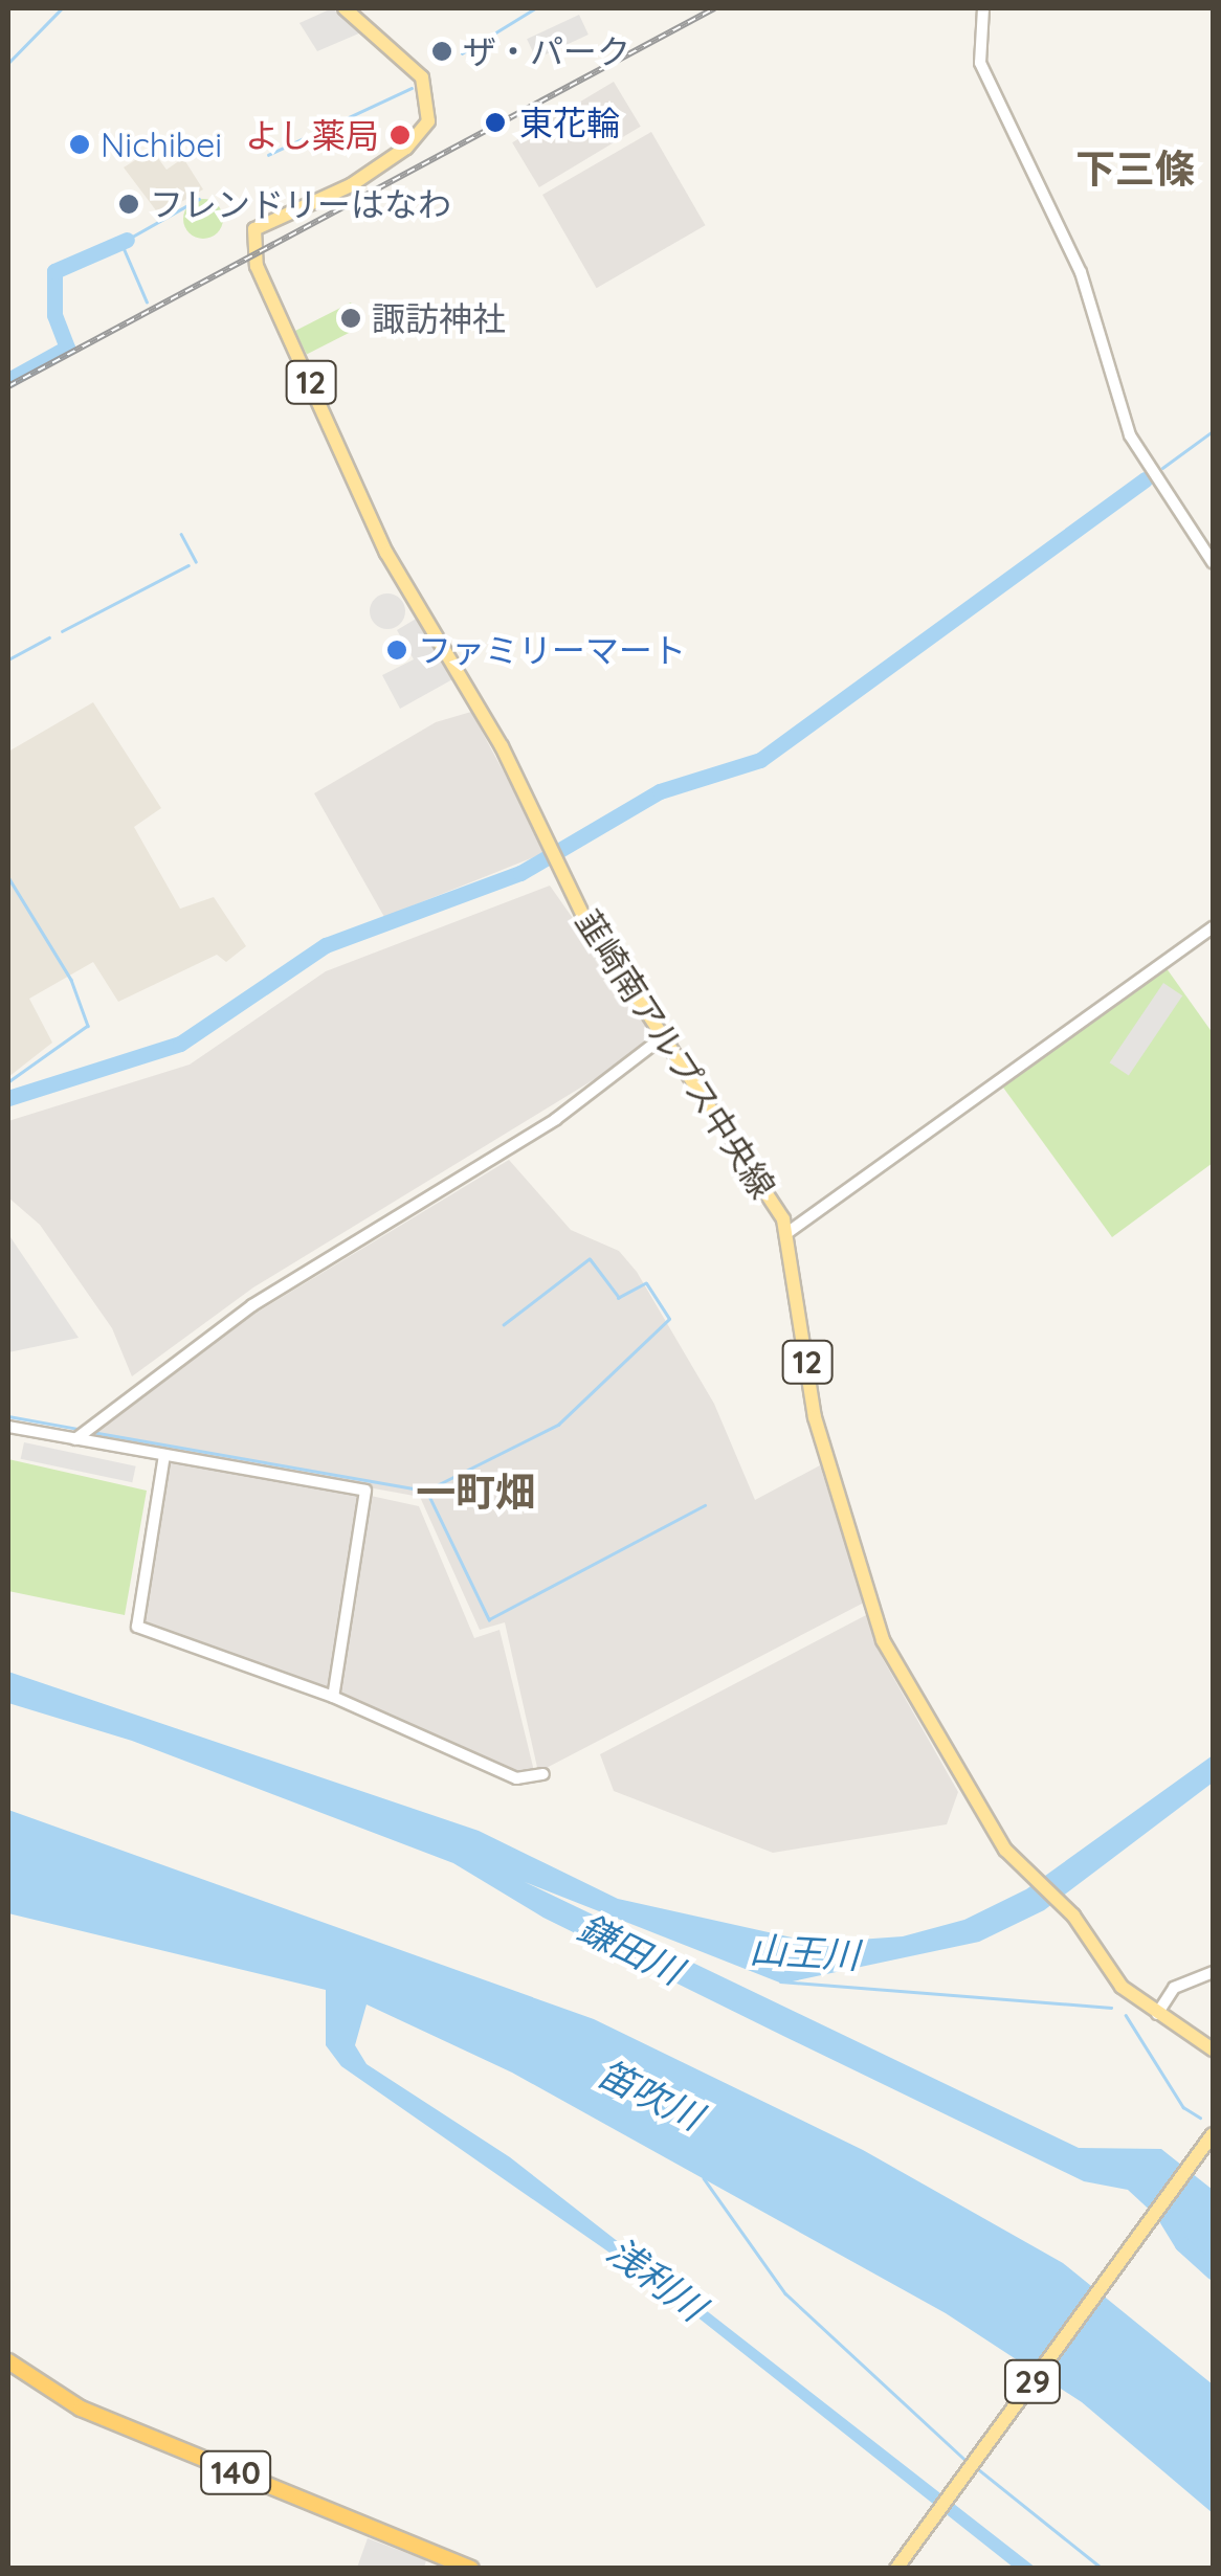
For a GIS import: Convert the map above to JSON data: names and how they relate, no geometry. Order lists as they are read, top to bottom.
{
  "streets": {
    "highway": ["140"],
    "main road": ["12", "韮崎南アルプス中央線", "29"]
  },
  "districts": ["下三條", "一町畑"],
  "water": [
    "鎌田川",
    "山王川",
    "笛吹川",
    "浅利川"
  ],
  "places": [
    "ザ・パーク",
    "東花輪",
    "よし薬局",
    "Nichibei",
    "フレンドリーはなわ",
    "諏訪神社",
    "ファミリーマート"
  ]
}
